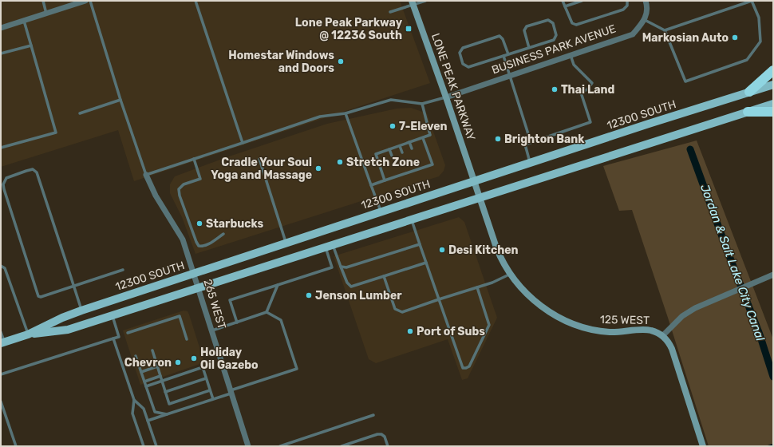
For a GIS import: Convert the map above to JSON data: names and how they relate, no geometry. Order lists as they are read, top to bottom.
{
  "streets": {
    "main road": ["LONE PEAK PARKWAY", "12300 SOUTH", "125 WEST"],
    "street": ["BUSINESS PARK AVENUE", "265 WEST"]
  },
  "crossings": [
    ["BUSINESS PARK AVENUE", "LONE PEAK PARKWAY"],
    ["LONE PEAK PARKWAY", "12300 SOUTH"],
    ["LONE PEAK PARKWAY", "125 WEST"],
    ["12300 SOUTH", "265 WEST"],
    ["12300 SOUTH", "125 WEST"]
  ],
  "water": ["Jordan & Salt Lake City Canal"],
  "places": {
    "transit": ["Lone Peak Parkway @ 12236 South"],
    "other": [
      "Markosian Auto",
      "Homestar Windows and Doors",
      "Thai Land",
      "7-Eleven",
      "Brighton Bank",
      "Stretch Zone",
      "Cradle Your Soul Yoga and Massage",
      "Starbucks",
      "Desi Kitchen",
      "Jenson Lumber",
      "Port of Subs",
      "Holiday Oil Gazebo",
      "Chevron"
    ]
  }
}
